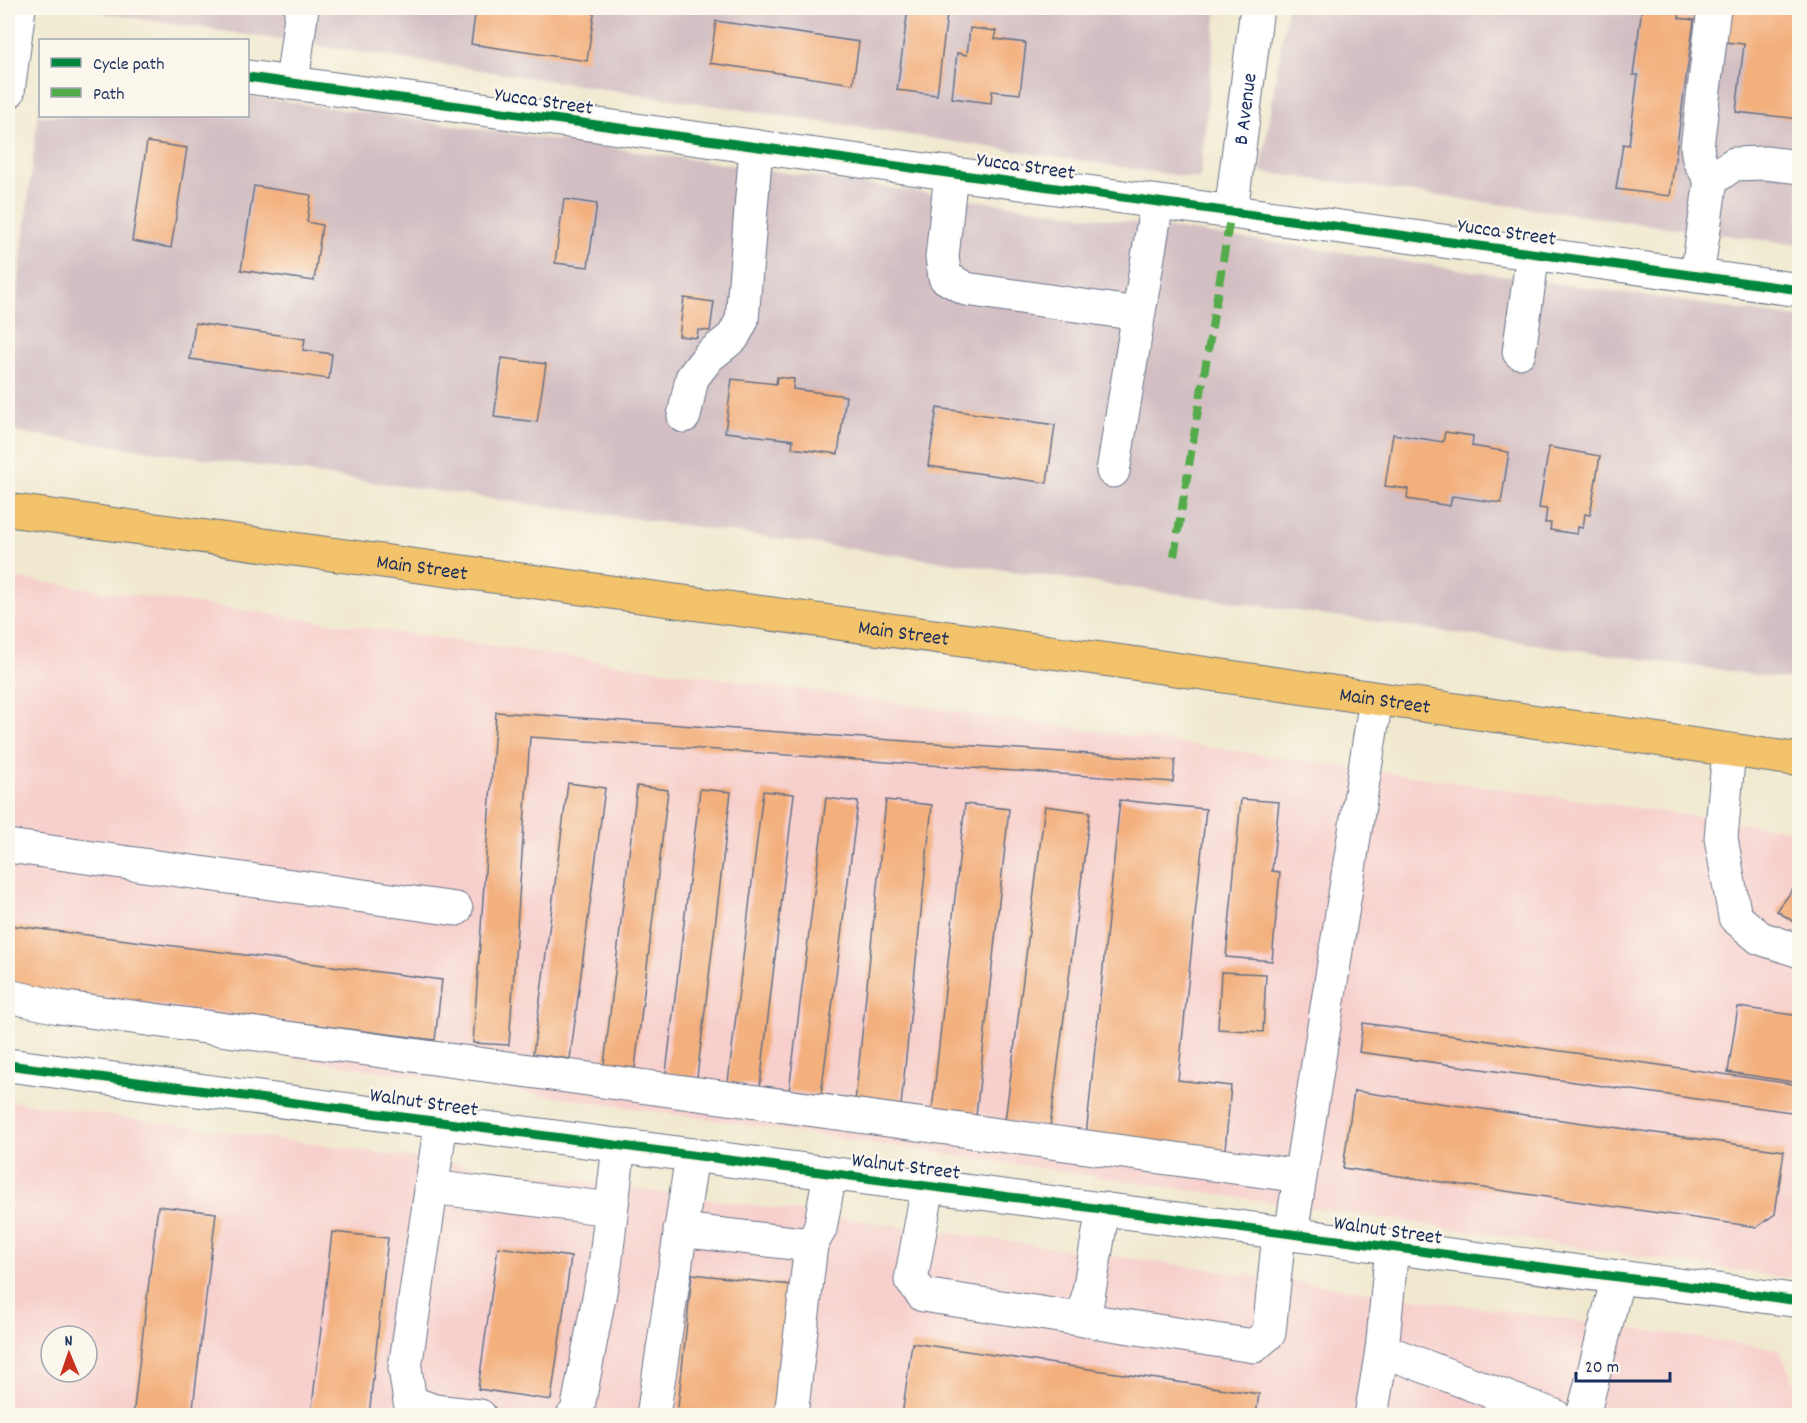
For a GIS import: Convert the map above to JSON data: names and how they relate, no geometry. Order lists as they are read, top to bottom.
{
  "streets": {
    "main road": ["Main Street"],
    "street": ["Yucca Street", "B Avenue", "Walnut Street"]
  },
  "crossings": [
    ["Yucca Street", "B Avenue"]
  ],
  "legend": ["Cycle path", "Path"],
  "scale_bar": "20 m",
  "north": "top"
}
